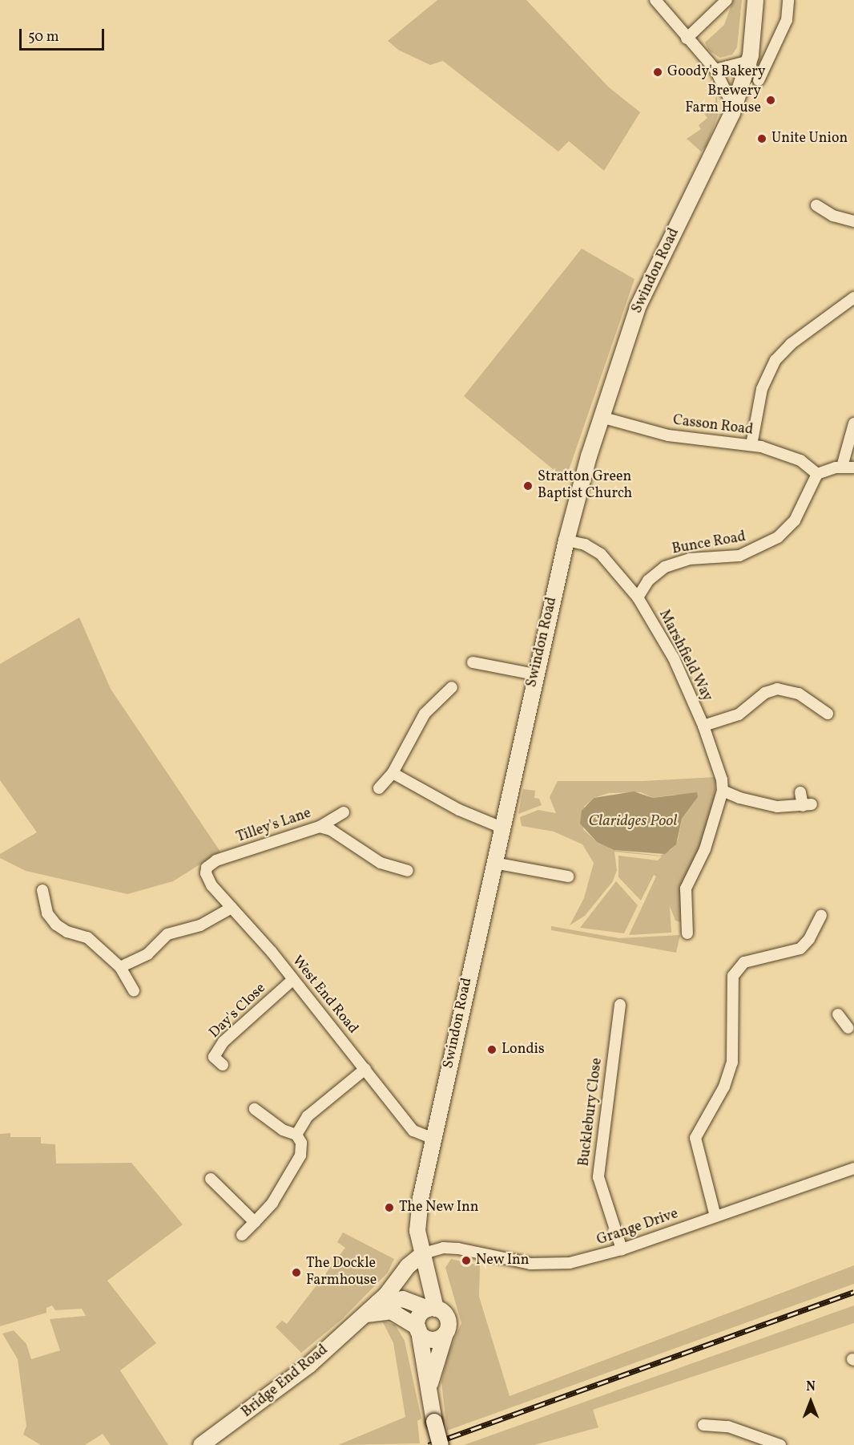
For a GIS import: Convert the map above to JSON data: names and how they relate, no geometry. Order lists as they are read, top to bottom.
{
  "streets": {
    "main road": ["Swindon Road", "Bridge End Road"],
    "street": [
      "Casson Road",
      "Bunce Road",
      "Marshfield Way",
      "Tilley's Lane",
      "West End Road",
      "Day's Close",
      "Bucklebury Close",
      "Grange Drive"
    ]
  },
  "crossings": [
    ["Swindon Road", "Casson Road"],
    ["Swindon Road", "Marshfield Way"],
    ["Swindon Road", "West End Road"],
    ["Swindon Road", "Grange Drive"],
    ["Swindon Road", "Bridge End Road"],
    ["Casson Road", "Bunce Road"],
    ["Bunce Road", "Marshfield Way"],
    ["Tilley's Lane", "West End Road"],
    ["West End Road", "Day's Close"],
    ["Bucklebury Close", "Grange Drive"],
    ["Grange Drive", "Bridge End Road"]
  ],
  "water": ["Claridges Pool"],
  "places": [
    "Goody's Bakery",
    "Brewery Farm House",
    "Unite Union",
    "Stratton Green Baptist Church",
    "Londis",
    "The New Inn",
    "New Inn",
    "The Dockle Farmhouse"
  ],
  "scale_bar": "50 m",
  "north": "top"
}
